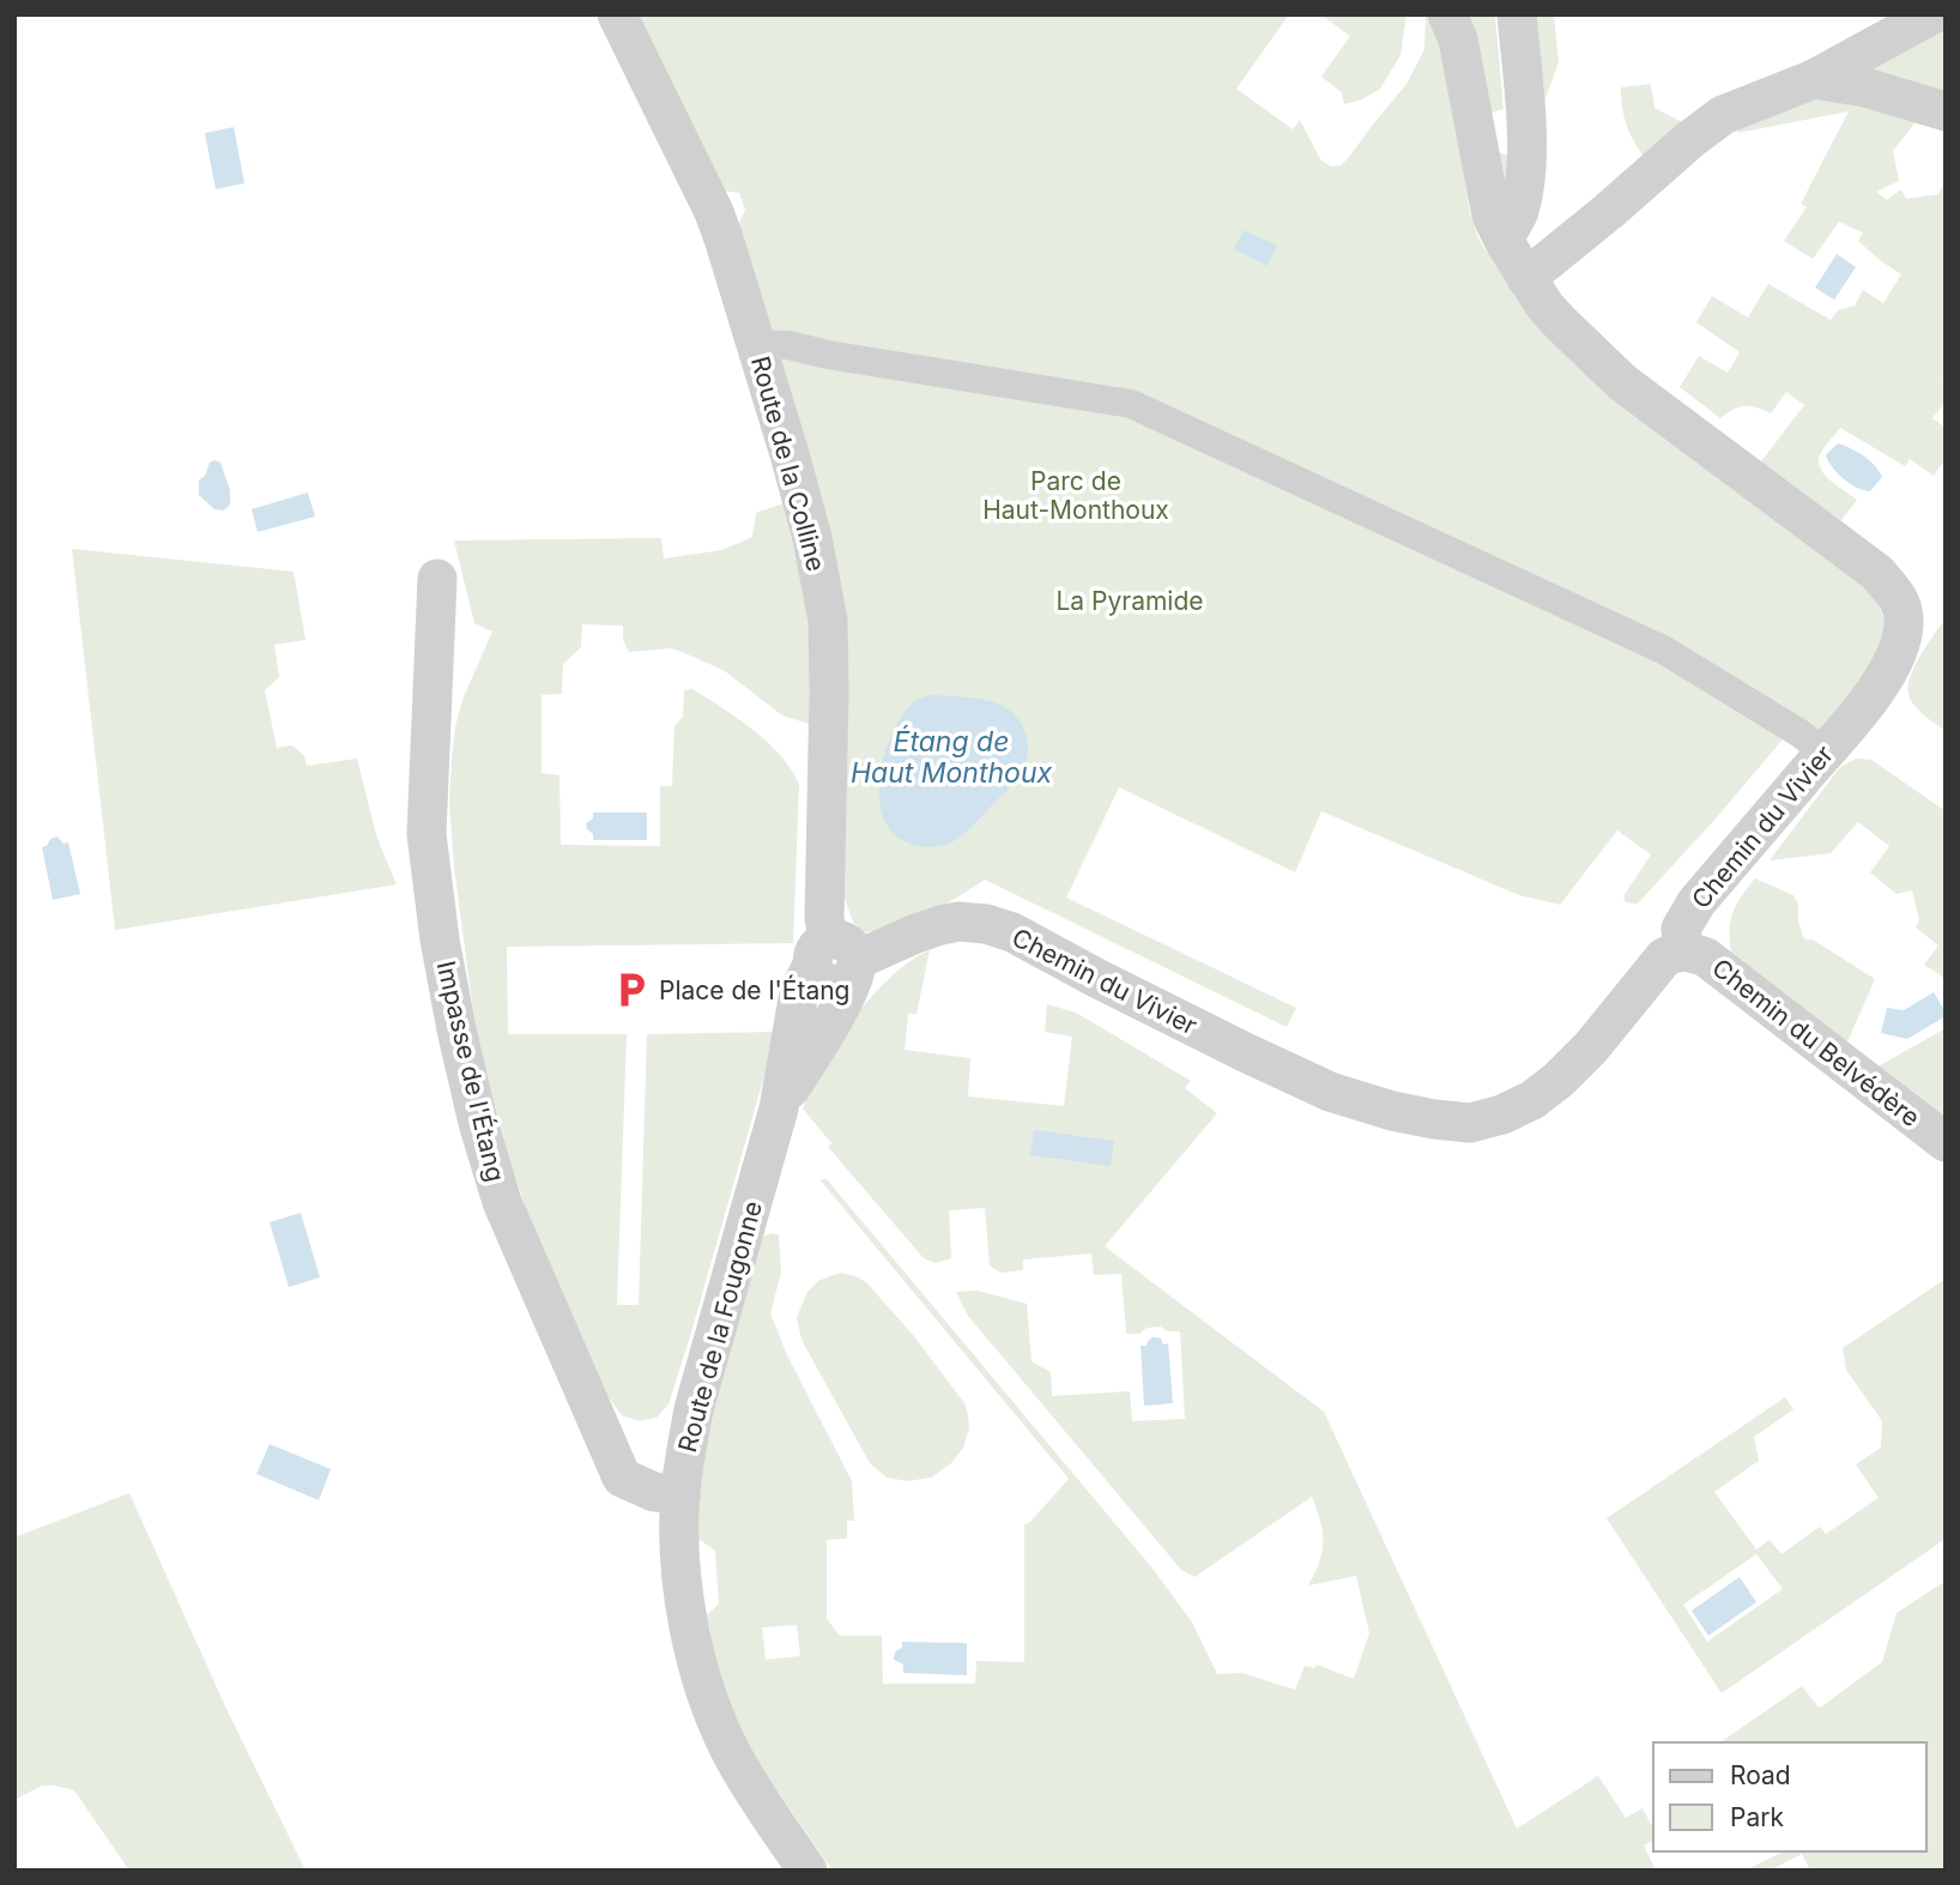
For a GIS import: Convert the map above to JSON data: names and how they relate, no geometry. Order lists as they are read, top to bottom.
{
  "streets": {
    "street": [
      "Route de la Colline",
      "Chemin du Vivier",
      "Chemin du Belvédère",
      "Impasse de l'Étang",
      "Route de la Fougonne"
    ]
  },
  "crossings": [
    ["Route de la Colline", "Chemin du Vivier"],
    ["Route de la Colline", "Route de la Fougonne"],
    ["Chemin du Vivier", "Chemin du Belvédère"],
    ["Chemin du Vivier", "Route de la Fougonne"],
    ["Impasse de l'Étang", "Route de la Fougonne"]
  ],
  "water": ["Étang de Haut Monthoux"],
  "parks": ["Parc de Haut-Monthoux", "La Pyramide"],
  "places": {
    "parking": ["Place de l'Étang"]
  },
  "legend": ["Road", "Park"]
}
